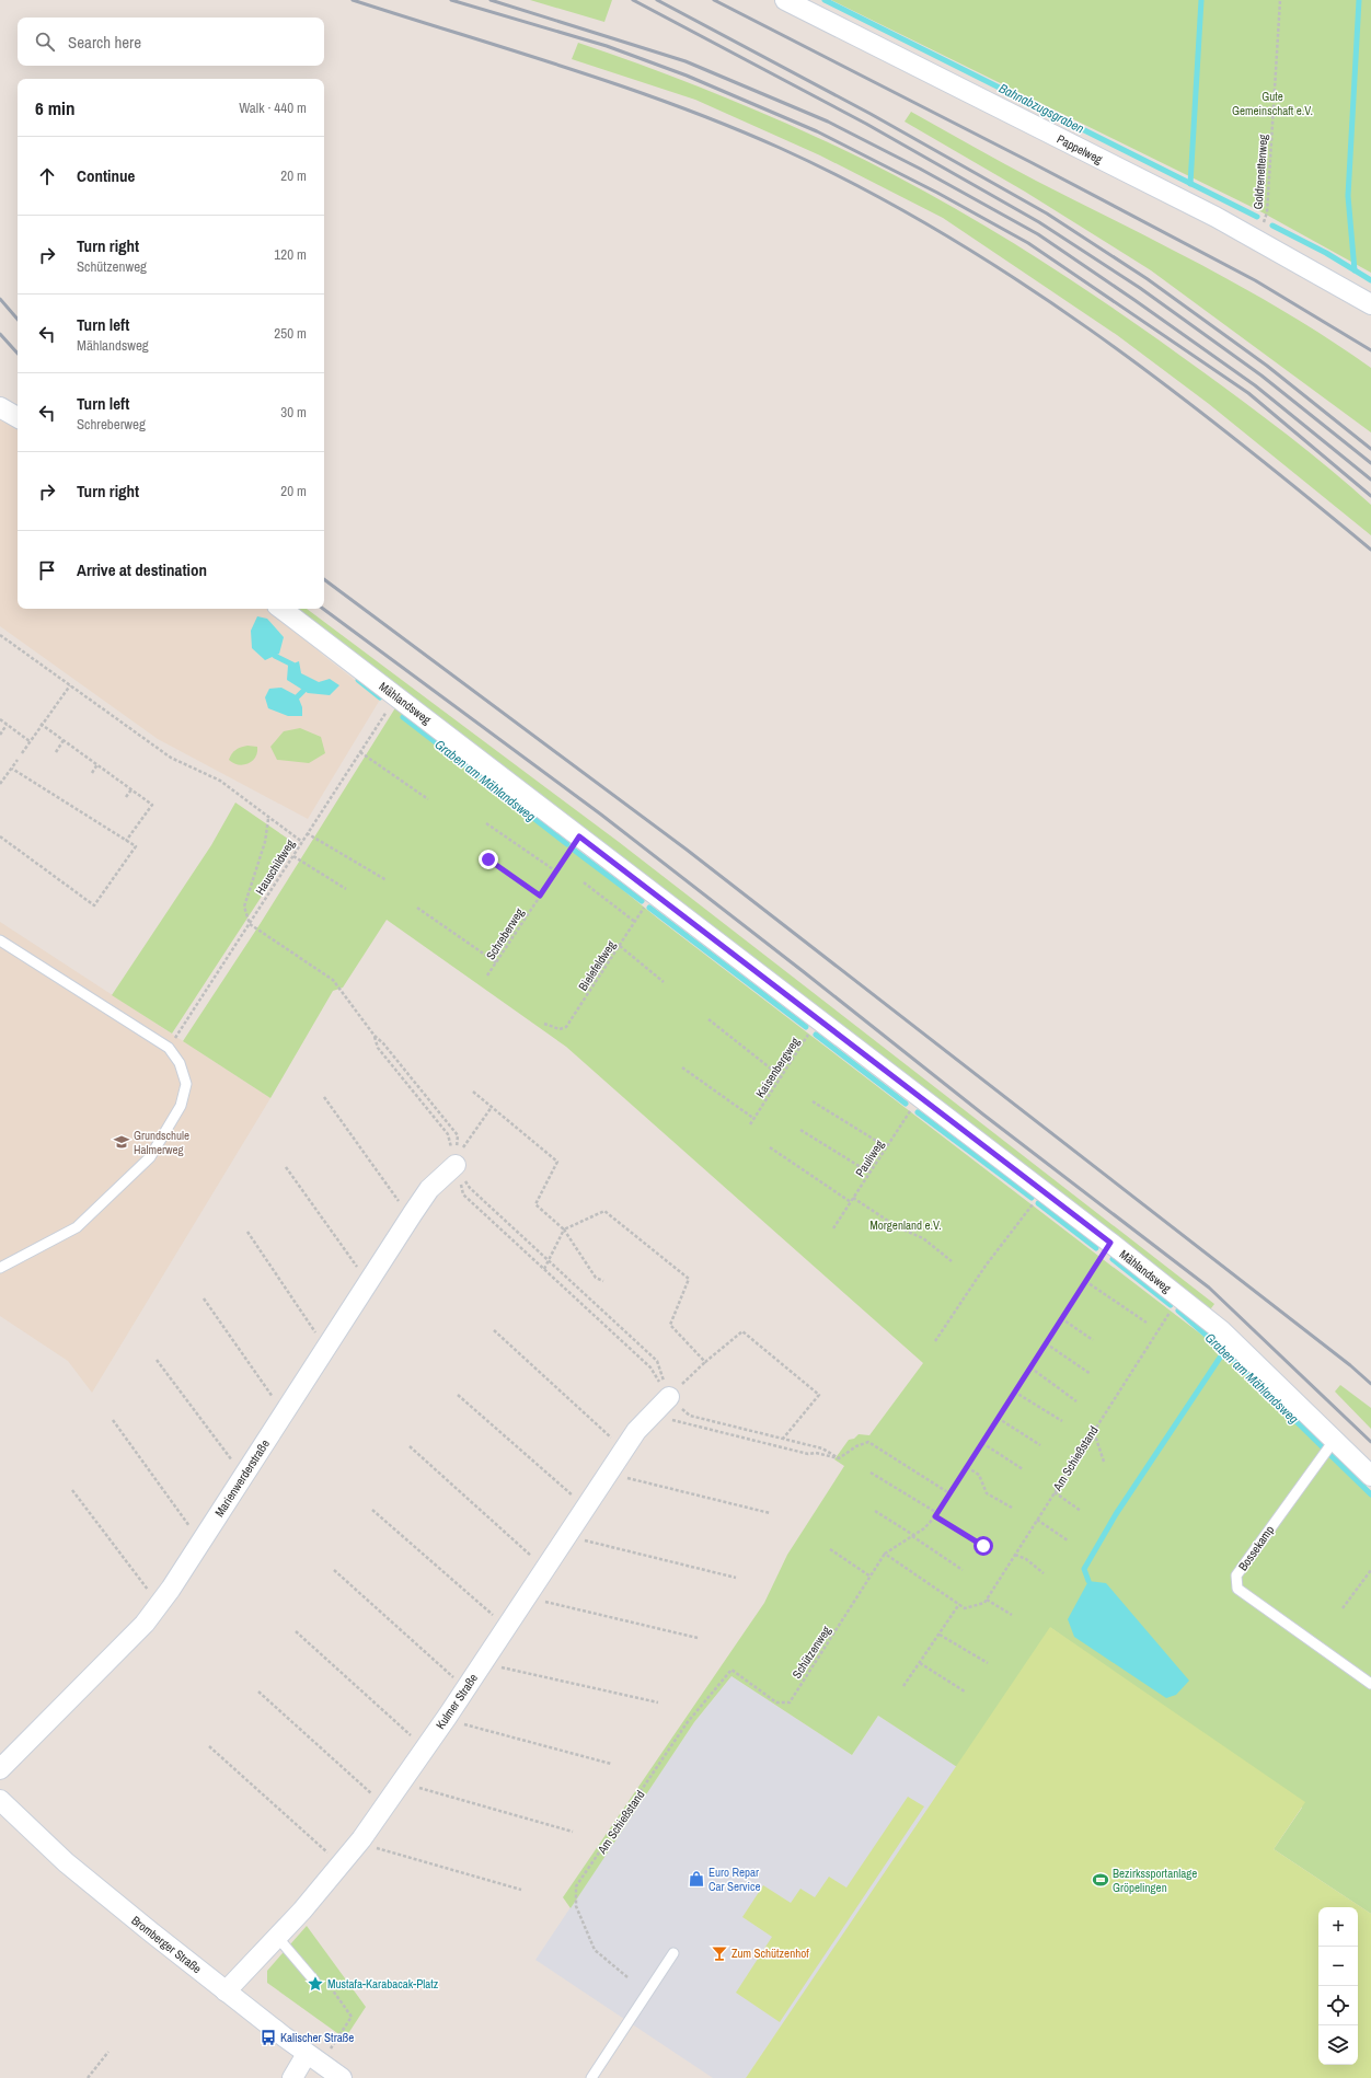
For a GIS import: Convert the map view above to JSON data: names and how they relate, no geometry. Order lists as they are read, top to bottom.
{
  "streets": {
    "street": [
      "Pappelweg",
      "Mählandsweg",
      "Marienwerderstraße",
      "Kulmer Straße",
      "Bromberger Straße"
    ],
    "lane": ["Bossekamp"],
    "path": [
      "Goldrenettenweg",
      "Hauschildweg",
      "Schreberweg",
      "Bielefeldweg",
      "Kaisenbergweg",
      "Pauliweg",
      "Am Schießstand",
      "Schützenweg"
    ]
  },
  "crossings": [
    ["Pappelweg", "Goldrenettenweg"],
    ["Mählandsweg", "Hauschildweg"],
    ["Mählandsweg", "Schreberweg"],
    ["Mählandsweg", "Bielefeldweg"],
    ["Mählandsweg", "Kaisenbergweg"],
    ["Mählandsweg", "Pauliweg"],
    ["Mählandsweg", "Am Schießstand"],
    ["Mählandsweg", "Bossekamp"],
    ["Mählandsweg", "Schützenweg"],
    ["Am Schießstand", "Schützenweg"],
    ["Kulmer Straße", "Bromberger Straße"]
  ],
  "water": ["Bahnabzugsgraben", "Graben am Mählandsweg"],
  "parks": ["Gute Gemeinschaft e.V.", "Morgenland e.V."],
  "places": {
    "school or university": ["Grundschule Halmerweg"],
    "shop": ["Euro Repar Car Service"],
    "sports": ["Bezirkssportanlage Gröpelingen"],
    "bar": ["Zum Schützenhof"],
    "place": ["Mustafa-Karabacak-Platz"],
    "bus stop": ["Kalischer Straße"]
  },
  "page": {
    "search": "Search here",
    "heading": ["6 min", "Walk · 440 m"],
    "list": [
      ["Continue", "20 m"],
      ["Turn right", "Schützenweg", "120 m"],
      ["Turn left", "Mählandsweg", "250 m"],
      ["Turn left", "Schreberweg", "30 m"],
      ["Turn right", "20 m"],
      "Arrive at destination"
    ],
    "map_buttons": ["+", "−"]
  }
}
